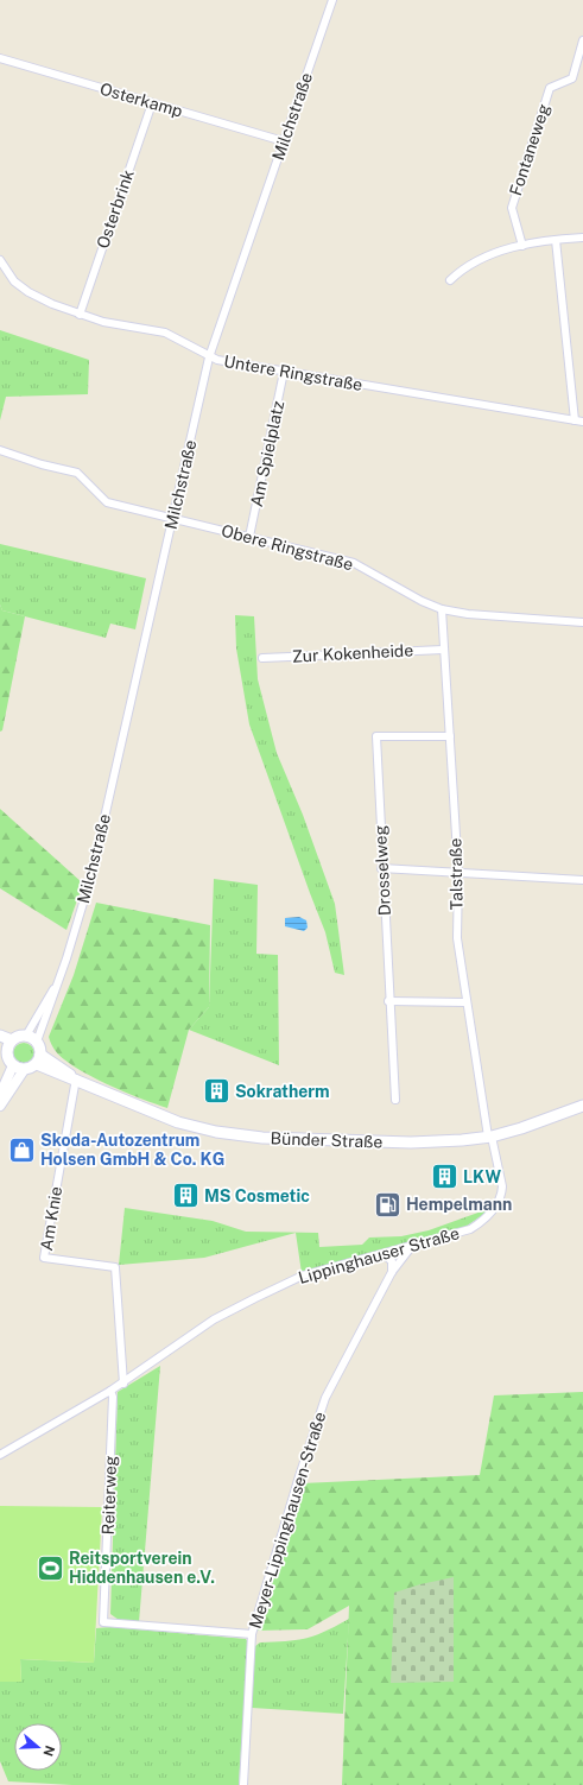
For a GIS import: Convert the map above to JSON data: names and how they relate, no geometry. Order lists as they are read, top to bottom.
{
  "streets": {
    "main road": ["Bünder Straße"],
    "street": [
      "Osterkamp",
      "Milchstraße",
      "Fontaneweg",
      "Osterbrink",
      "Untere Ringstraße",
      "Am Spielplatz",
      "Obere Ringstraße",
      "Zur Kokenheide",
      "Drosselweg",
      "Talstraße",
      "Am Knie",
      "Lippinghauser Straße",
      "Reiterweg",
      "Meyer-Lippinghausen-Straße"
    ]
  },
  "crossings": [
    ["Osterkamp", "Milchstraße"],
    ["Osterkamp", "Osterbrink"],
    ["Milchstraße", "Untere Ringstraße"],
    ["Milchstraße", "Obere Ringstraße"],
    ["Milchstraße", "Bünder Straße"],
    ["Osterbrink", "Untere Ringstraße"],
    ["Untere Ringstraße", "Am Spielplatz"],
    ["Am Spielplatz", "Obere Ringstraße"],
    ["Obere Ringstraße", "Talstraße"],
    ["Zur Kokenheide", "Talstraße"],
    ["Drosselweg", "Talstraße"],
    ["Talstraße", "Bünder Straße"],
    ["Talstraße", "Lippinghauser Straße"],
    ["Bünder Straße", "Am Knie"],
    ["Bünder Straße", "Lippinghauser Straße"],
    ["Am Knie", "Lippinghauser Straße"],
    ["Lippinghauser Straße", "Reiterweg"],
    ["Lippinghauser Straße", "Meyer-Lippinghausen-Straße"],
    ["Reiterweg", "Meyer-Lippinghausen-Straße"]
  ],
  "places": {
    "building": ["Sokratherm", "LKW", "MS Cosmetic"],
    "shop": ["Skoda-Autozentrum Holsen GmbH & Co. KG"],
    "fuel station": ["Hempelmann"],
    "sports": ["Reitsportverein Hiddenhausen e.V."]
  },
  "north": "right"
}
